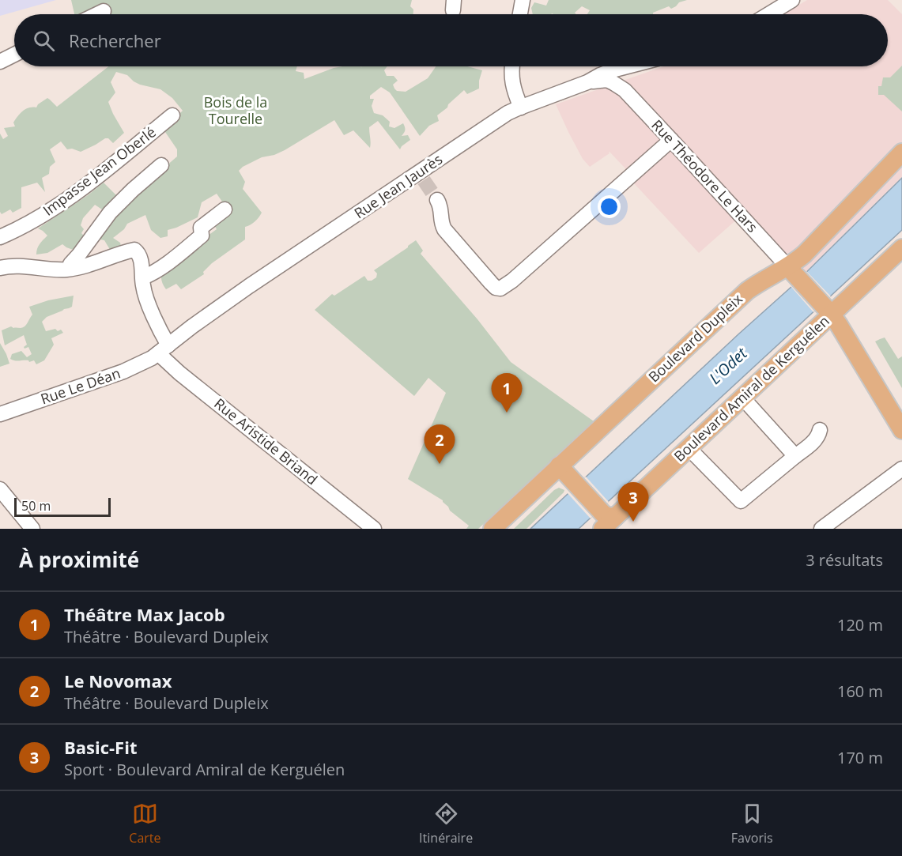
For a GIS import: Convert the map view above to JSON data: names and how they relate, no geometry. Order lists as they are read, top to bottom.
{
  "streets": {
    "main road": ["Boulevard Dupleix", "Boulevard Amiral de Kerguélen"],
    "street": [
      "Impasse Jean Oberlé",
      "Rue Théodore Le Hars",
      "Rue Jean Jaurès",
      "Rue Le Déan",
      "Rue Aristide Briand"
    ]
  },
  "crossings": [
    ["Rue Théodore Le Hars", "Rue Jean Jaurès"],
    ["Rue Théodore Le Hars", "Boulevard Dupleix"],
    ["Rue Jean Jaurès", "Rue Le Déan"],
    ["Rue Jean Jaurès", "Rue Aristide Briand"],
    ["Rue Le Déan", "Rue Aristide Briand"]
  ],
  "water": ["L'Odet"],
  "parks": ["Bois de la Tourelle"],
  "scale_bar": "50 m",
  "page": {
    "search": "Rechercher",
    "pins": ["1", "2", "3"],
    "scale": "50 m",
    "heading": ["À proximité", "3 résultats"],
    "list": [
      {
        "mark": "1",
        "name": "Théâtre Max Jacob",
        "note": "Théâtre · Boulevard Dupleix",
        "value": "120 m"
      },
      {
        "mark": "2",
        "name": "Le Novomax",
        "note": "Théâtre · Boulevard Dupleix",
        "value": "160 m"
      },
      {
        "mark": "3",
        "name": "Basic-Fit",
        "note": "Sport · Boulevard Amiral de Kerguélen",
        "value": "170 m"
      }
    ],
    "nav": ["Carte", "Itinéraire", "Favoris"]
  }
}
